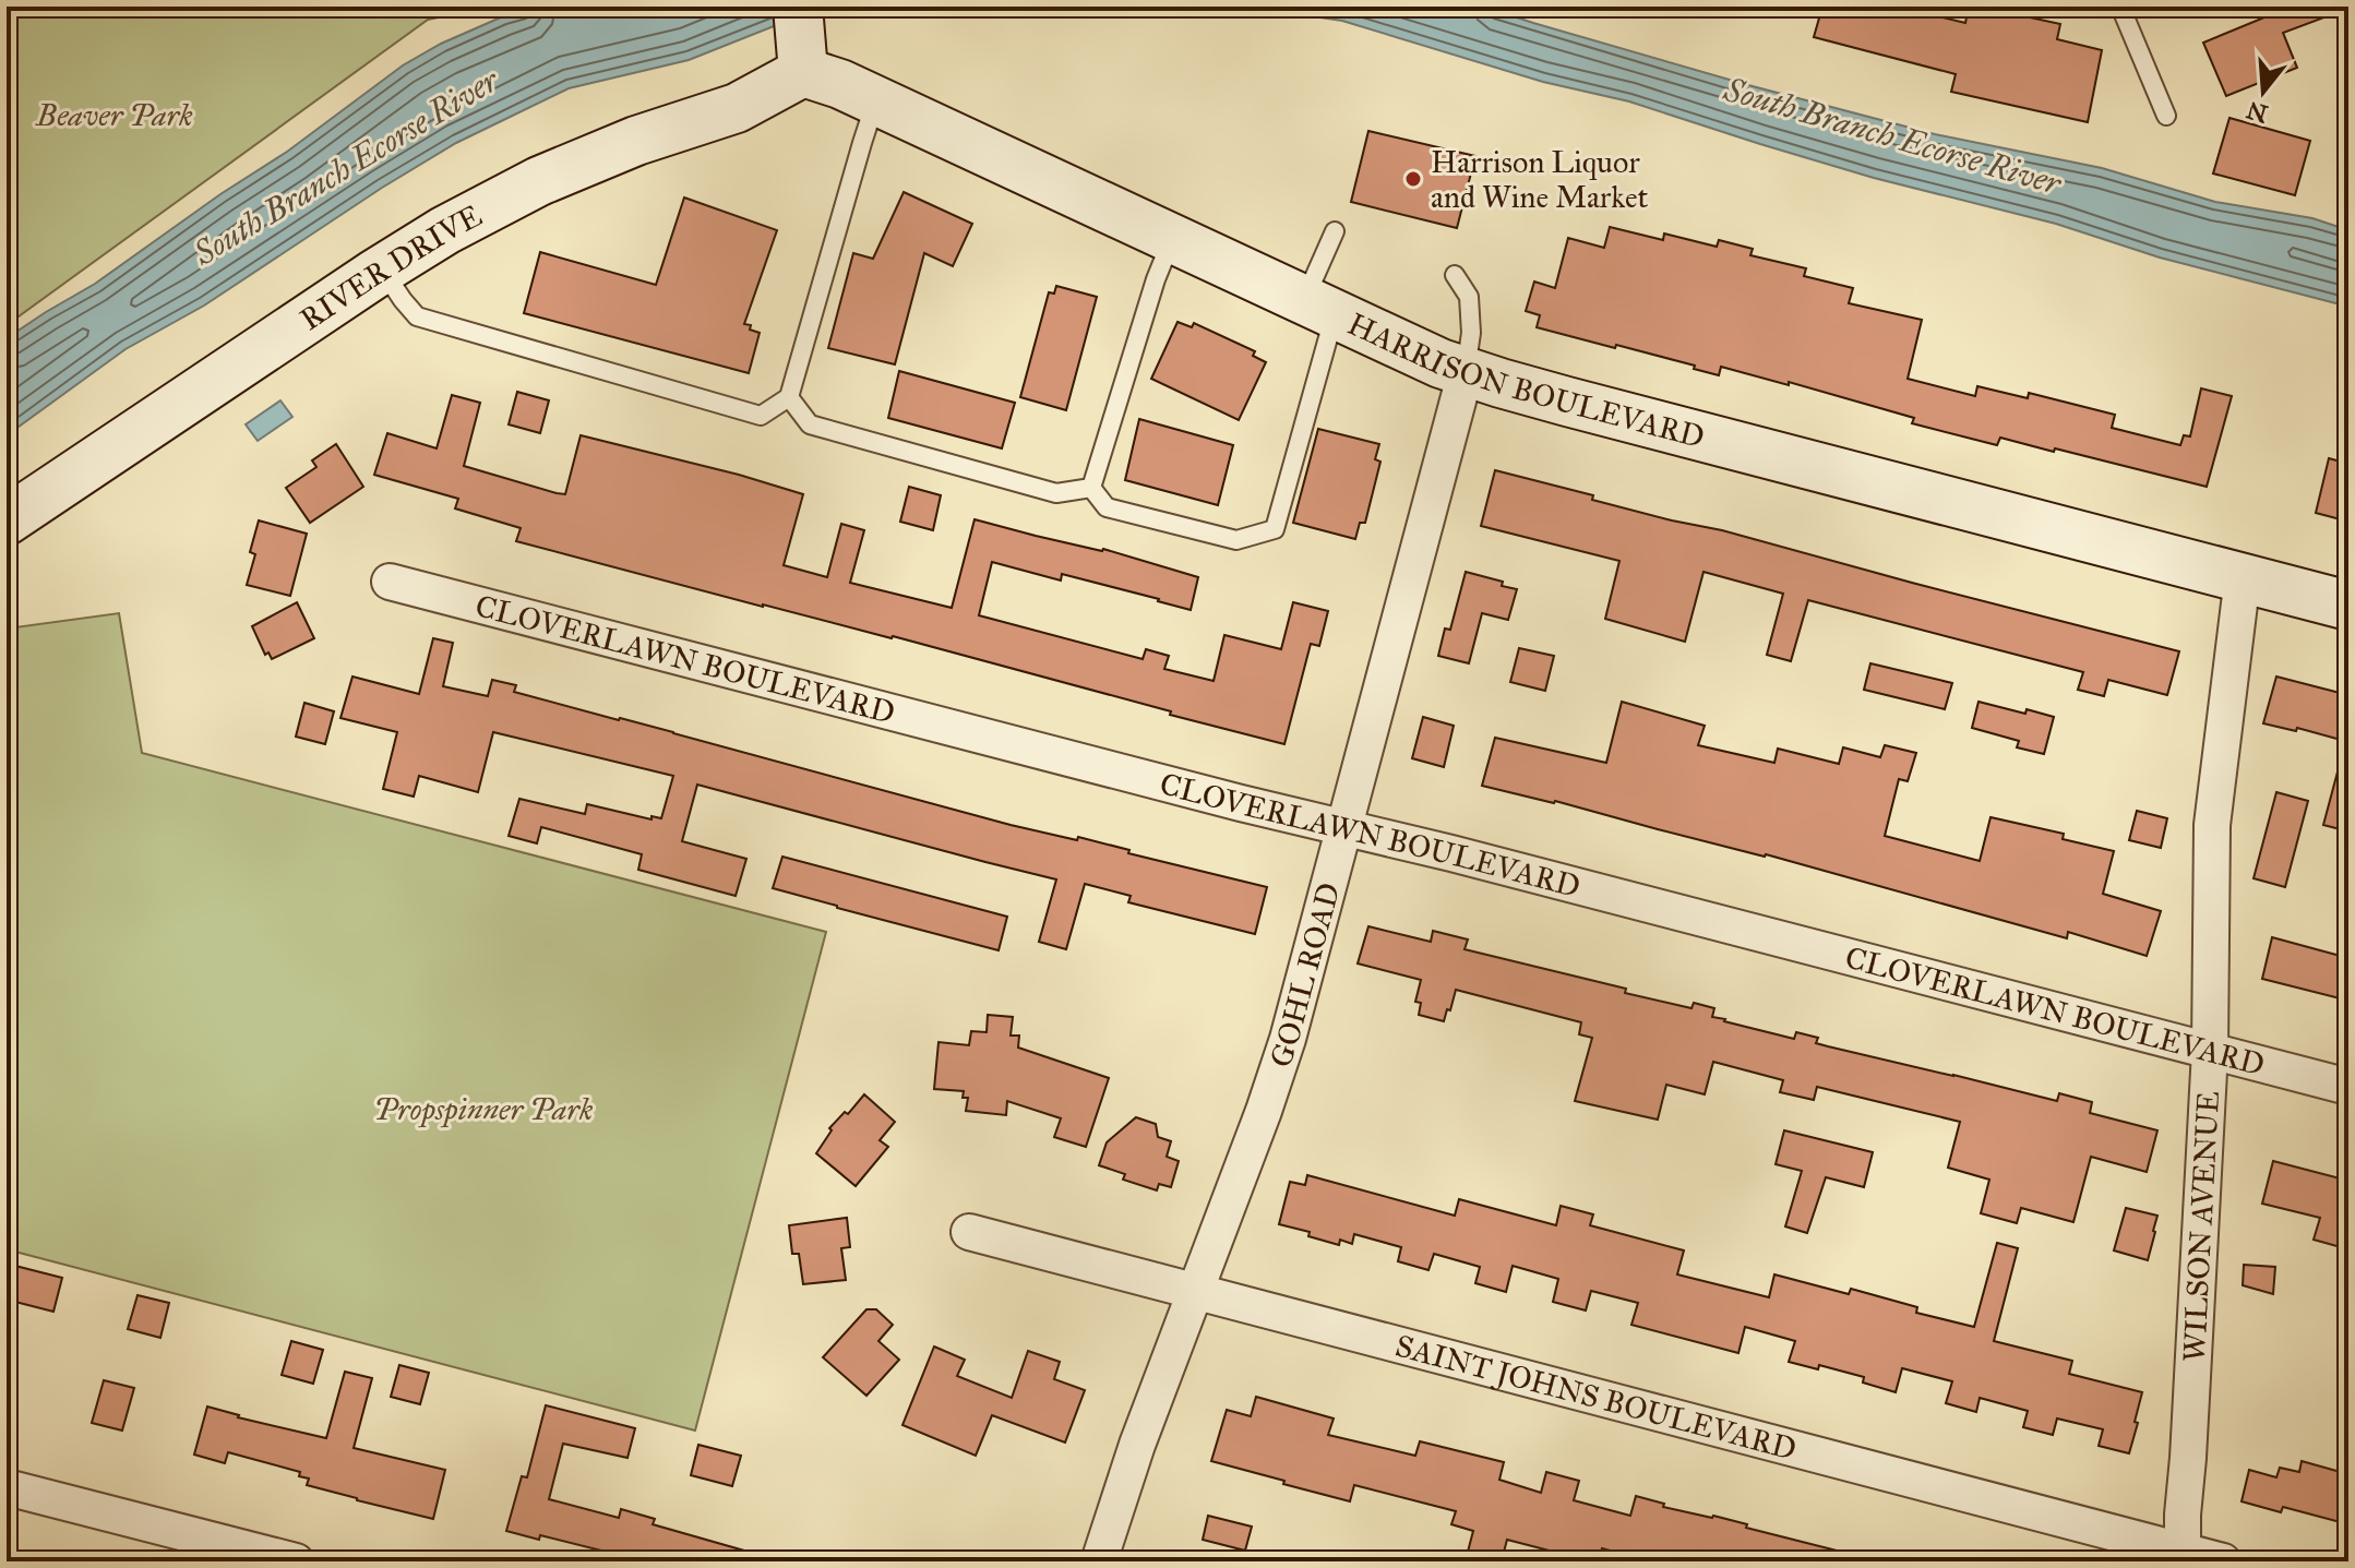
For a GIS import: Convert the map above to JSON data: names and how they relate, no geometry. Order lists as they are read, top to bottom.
{
  "streets": {
    "street": [
      "RIVER DRIVE",
      "HARRISON BOULEVARD",
      "CLOVERLAWN BOULEVARD",
      "GOHL ROAD",
      "WILSON AVENUE",
      "SAINT JOHNS BOULEVARD"
    ]
  },
  "crossings": [
    ["RIVER DRIVE", "HARRISON BOULEVARD"],
    ["HARRISON BOULEVARD", "GOHL ROAD"],
    ["HARRISON BOULEVARD", "WILSON AVENUE"],
    ["CLOVERLAWN BOULEVARD", "GOHL ROAD"],
    ["CLOVERLAWN BOULEVARD", "WILSON AVENUE"],
    ["GOHL ROAD", "SAINT JOHNS BOULEVARD"],
    ["WILSON AVENUE", "SAINT JOHNS BOULEVARD"]
  ],
  "water": ["South Branch Ecorse River"],
  "parks": ["Beaver Park", "Propspinner Park"],
  "places": ["Harrison Liquor and Wine Market"],
  "north": "bottom"
}
